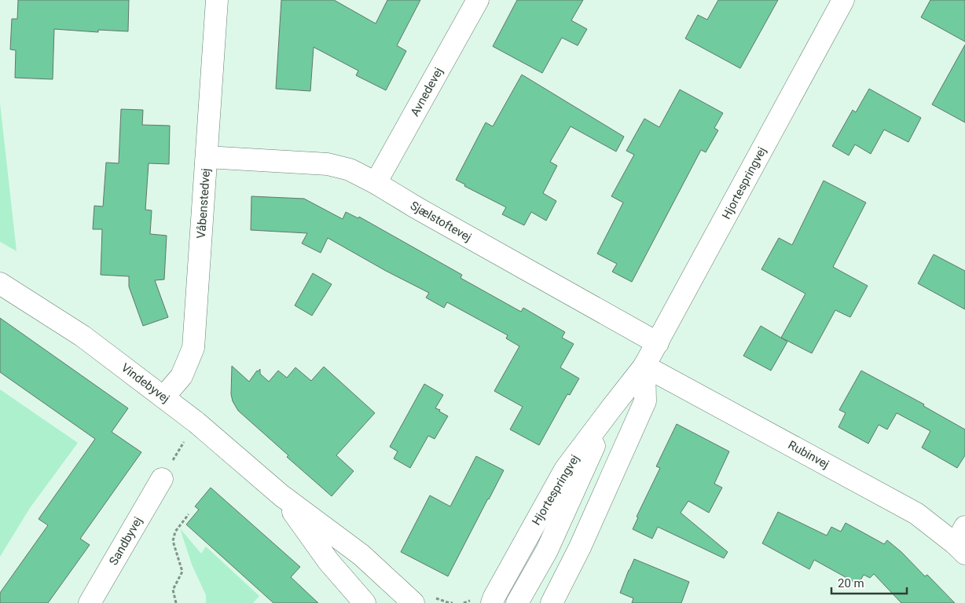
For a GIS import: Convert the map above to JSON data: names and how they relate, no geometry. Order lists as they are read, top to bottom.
{
  "streets": {
    "street": [
      "Avnedevej",
      "Hjortespringvej",
      "Våbenstedvej",
      "Sjælstoftevej",
      "Vindebyvej",
      "Rubinvej",
      "Sandbyvej"
    ]
  },
  "crossings": [
    ["Avnedevej", "Sjælstoftevej"],
    ["Hjortespringvej", "Sjælstoftevej"],
    ["Hjortespringvej", "Rubinvej"],
    ["Våbenstedvej", "Sjælstoftevej"],
    ["Våbenstedvej", "Vindebyvej"]
  ],
  "scale_bar": "20 m"
}
